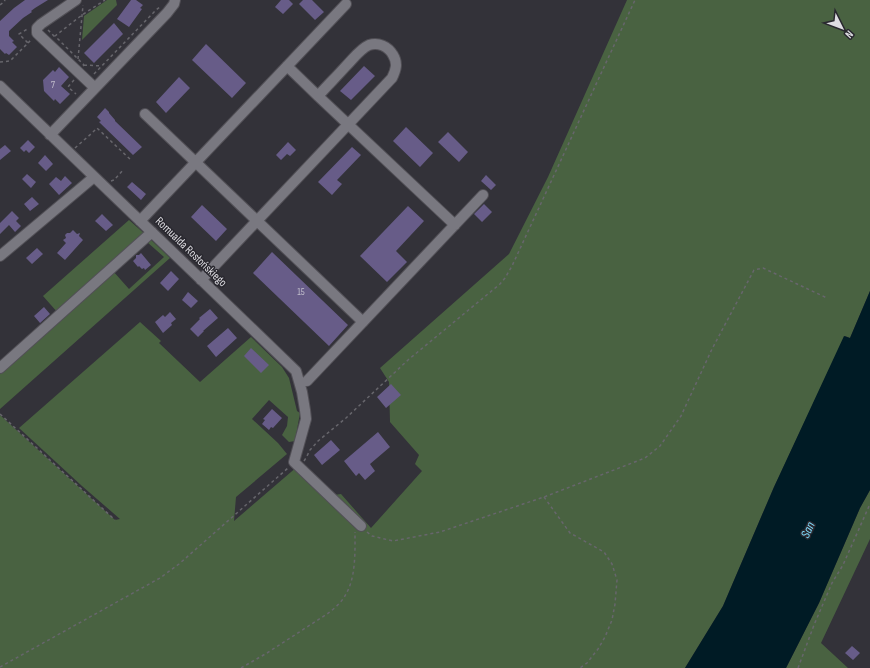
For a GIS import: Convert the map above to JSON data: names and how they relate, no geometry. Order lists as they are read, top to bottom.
{
  "streets": {
    "street": ["Romualda Rosłońskiego"]
  },
  "water": ["San"],
  "house_numbers": ["7", "15"],
  "north": "bottom right"
}
